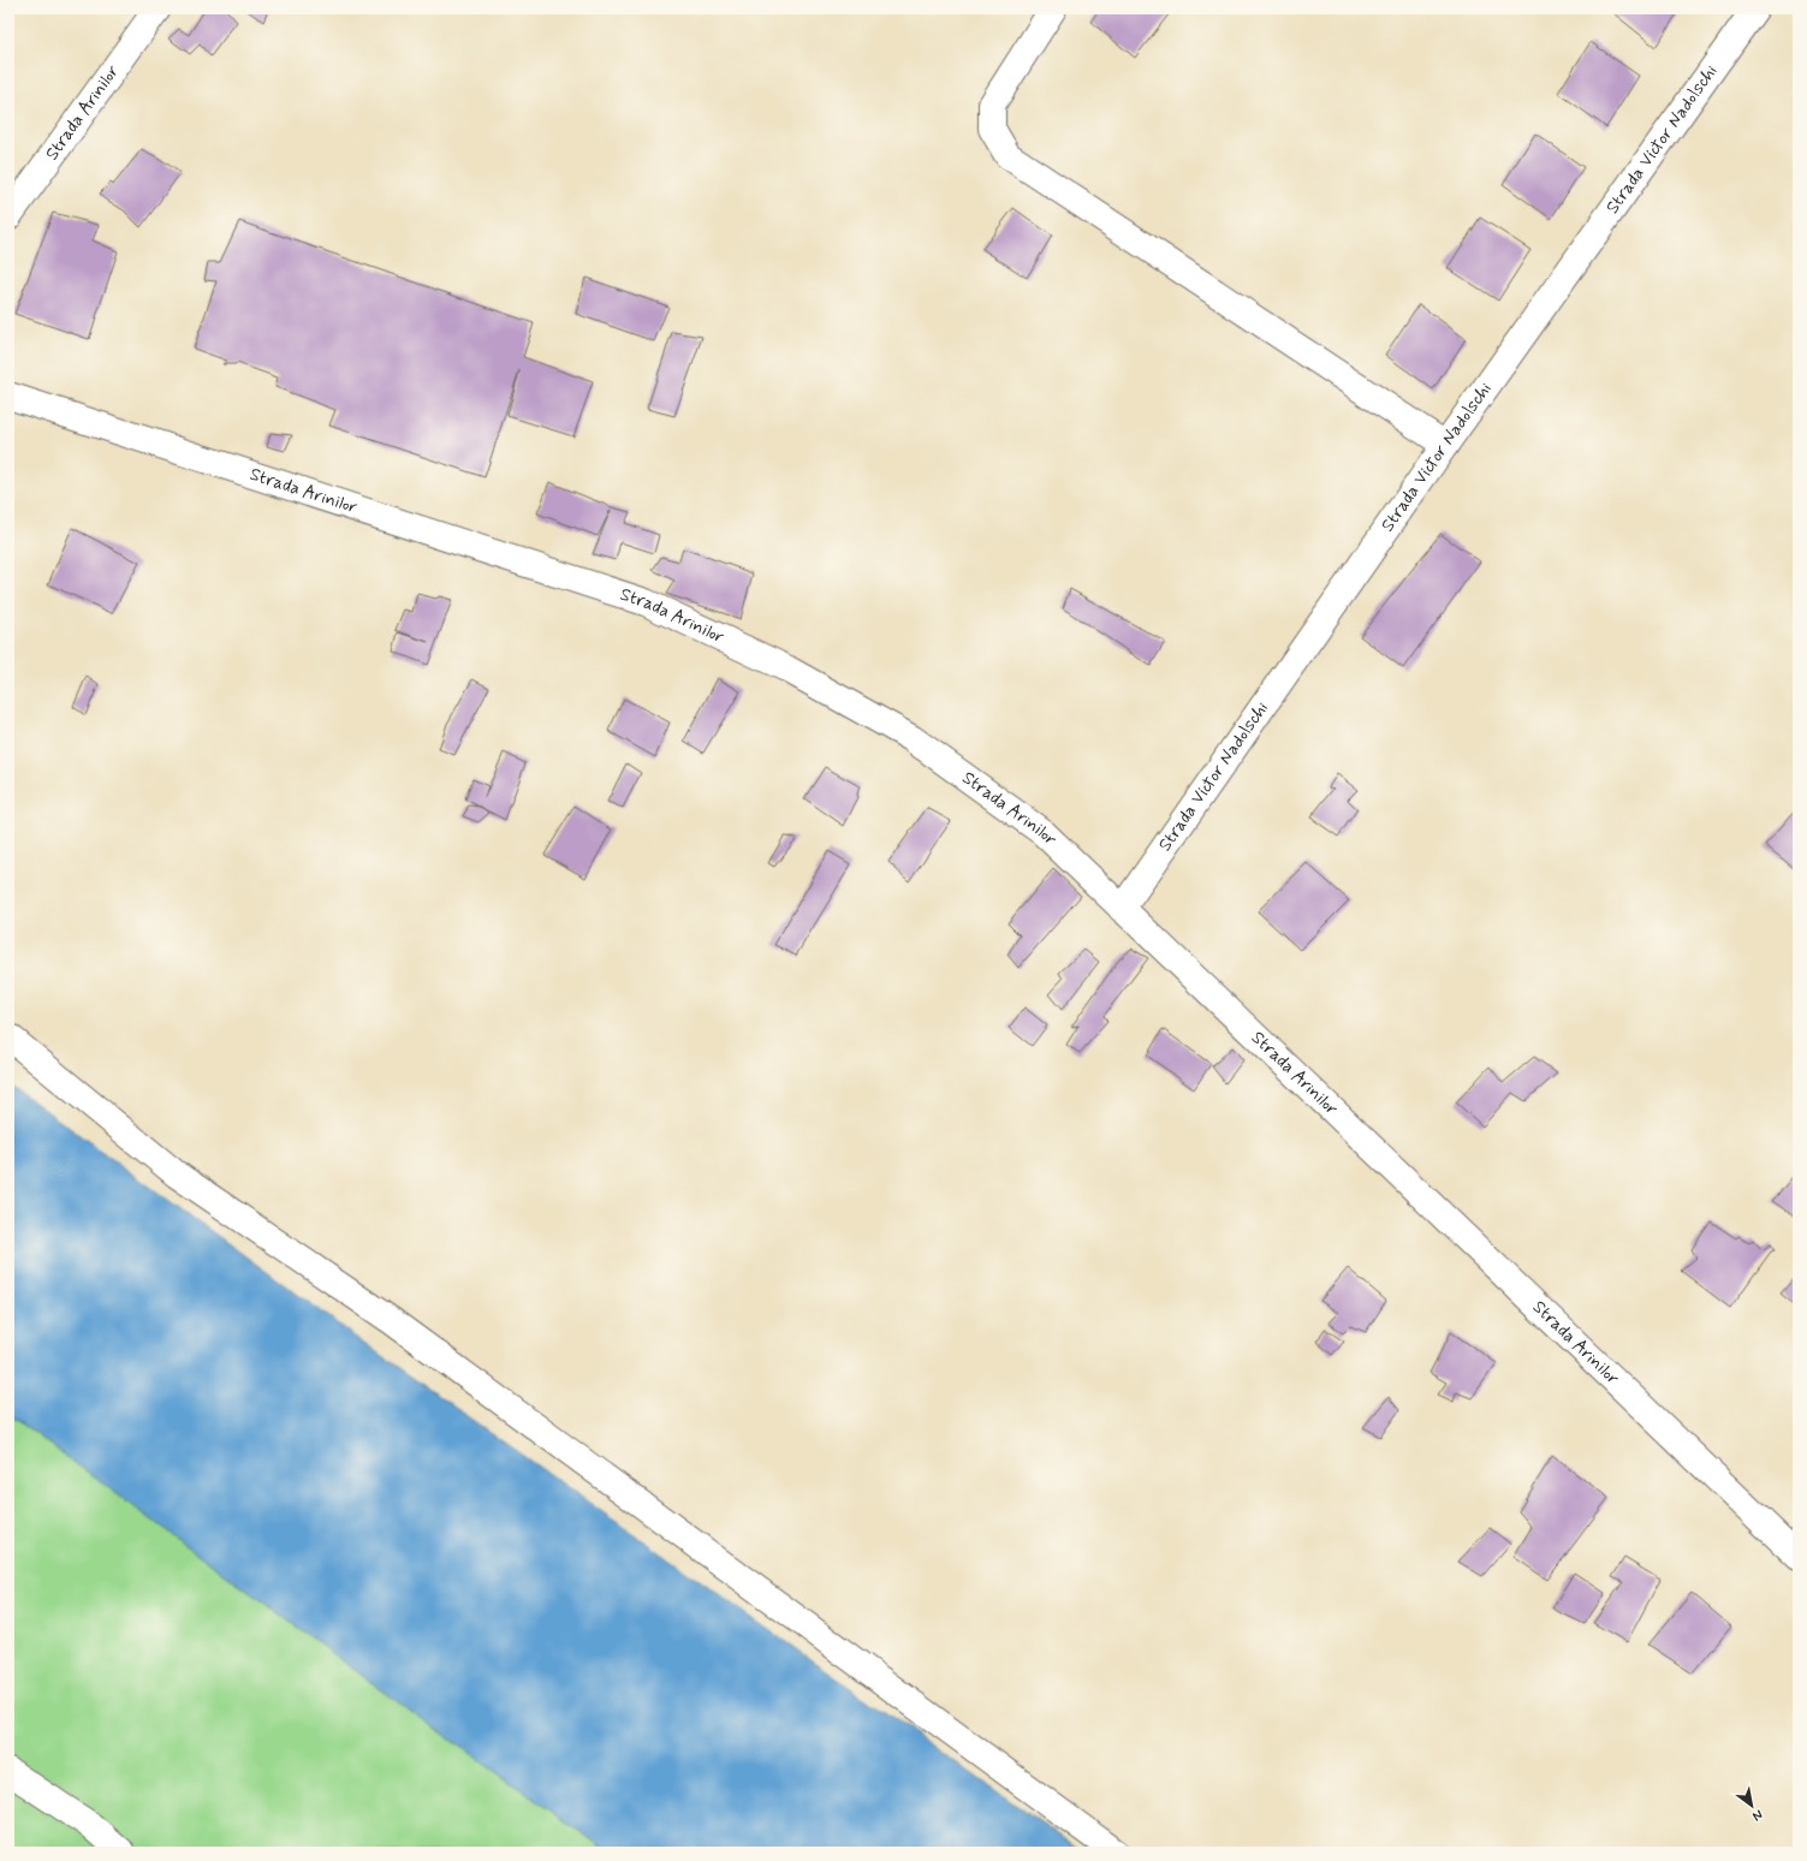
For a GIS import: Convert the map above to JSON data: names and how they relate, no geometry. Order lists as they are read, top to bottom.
{
  "streets": {
    "street": ["Strada Arinilor", "Strada Victor Nadolschi"]
  },
  "crossings": [
    ["Strada Arinilor", "Strada Victor Nadolschi"]
  ],
  "north": "bottom right"
}
